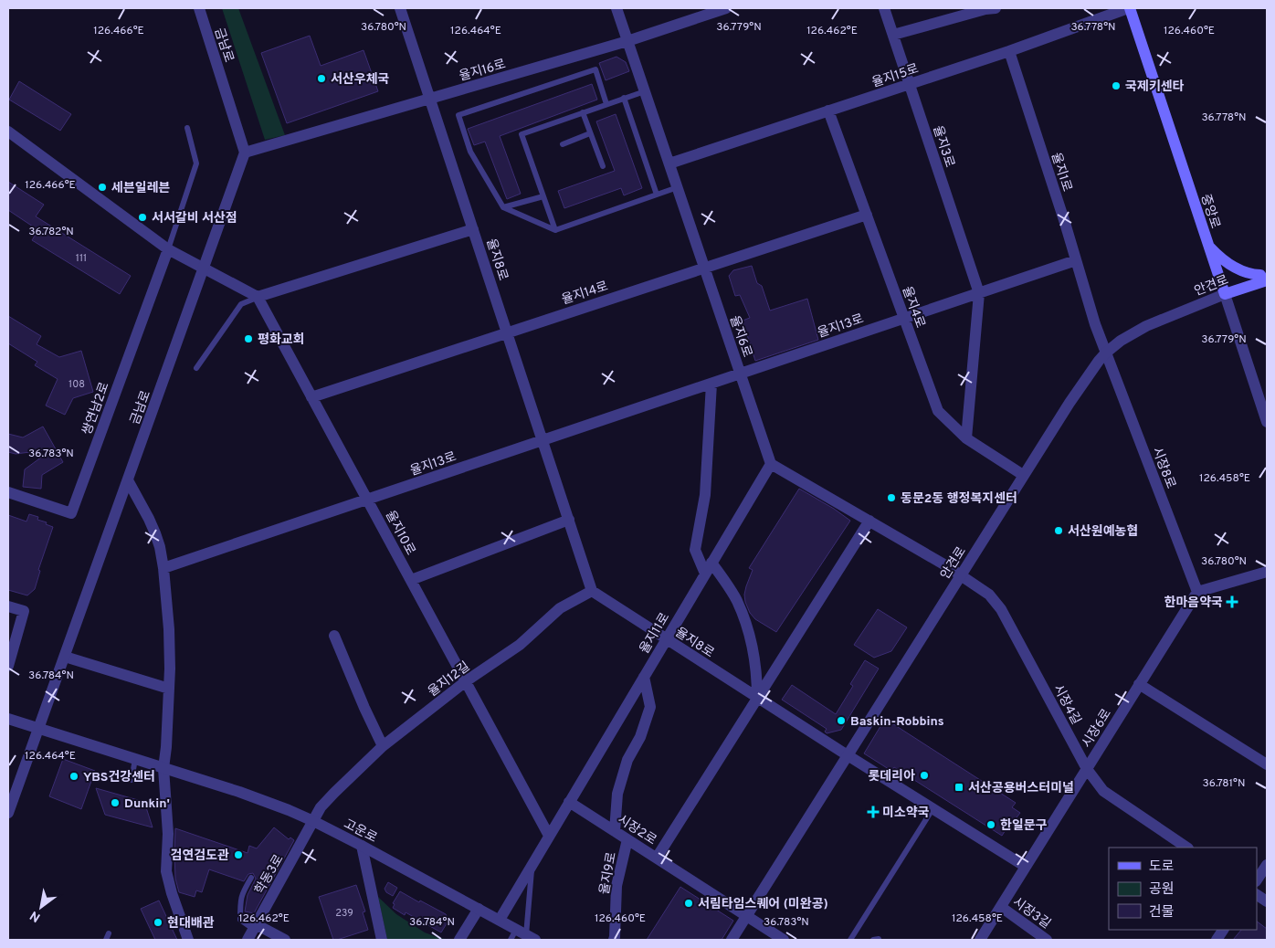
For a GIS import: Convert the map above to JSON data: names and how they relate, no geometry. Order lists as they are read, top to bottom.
{
  "streets": {
    "main road": ["중앙로", "안견로"],
    "street": [
      "금남로",
      "율지16로",
      "율지15로",
      "율지3로",
      "율지1로",
      "율지8로",
      "율지14로",
      "율지4로",
      "율지13로",
      "율지6로",
      "쌍연남2로",
      "시장8로",
      "율지10로",
      "율지11로",
      "율지12길",
      "시장4길",
      "시장6로",
      "시장2로",
      "고운로",
      "율지9로",
      "학동3로",
      "시장3길"
    ]
  },
  "crossings": [
    ["금남로", "율지16로"],
    ["금남로", "고운로"],
    ["율지16로", "율지8로"],
    ["율지16로", "율지6로"],
    ["율지15로", "율지3로"],
    ["율지15로", "율지1로"],
    ["율지15로", "중앙로"],
    ["율지15로", "율지4로"],
    ["율지15로", "율지6로"],
    ["율지3로", "율지13로"],
    ["율지1로", "안견로"],
    ["율지1로", "율지13로"],
    ["율지1로", "시장8로"],
    ["중앙로", "안견로"],
    ["율지8로", "안견로"],
    ["율지8로", "율지14로"],
    ["율지8로", "율지13로"],
    ["율지8로", "율지11로"],
    ["율지8로", "율지12길"],
    ["율지8로", "시장6로"],
    ["안견로", "율지4로"],
    ["안견로", "시장8로"],
    ["안견로", "시장4길"],
    ["안견로", "시장2로"],
    ["율지14로", "율지4로"],
    ["율지14로", "율지6로"],
    ["율지14로", "율지10로"],
    ["율지4로", "율지13로"],
    ["율지13로", "율지6로"],
    ["율지13로", "율지10로"],
    ["율지6로", "율지11로"],
    ["시장8로", "시장6로"],
    ["율지10로", "율지11로"],
    ["율지10로", "율지12길"],
    ["율지11로", "시장2로"],
    ["율지11로", "고운로"],
    ["율지12길", "고운로"],
    ["율지12길", "학동3로"],
    ["시장4길", "시장6로"],
    ["시장6로", "시장3길"],
    ["시장2로", "율지9로"],
    ["고운로", "학동3로"]
  ],
  "places": {
    "other": [
      "서산우체국",
      "국제키센타",
      "세븐일레븐",
      "서서갈비 서산점",
      "평화교회",
      "동문2동 행정복지센터",
      "서산원예농협",
      "Baskin-Robbins",
      "롯데리아",
      "YBS건강센터",
      "Dunkin'",
      "한일문구",
      "검연검도관",
      "서림타임스퀘어 (미완공)",
      "현대배관"
    ],
    "health": ["한마음약국", "미소약국"],
    "transit": ["서산공용버스터미널"]
  },
  "house_numbers": ["111", "108", "239"],
  "legend": ["도로", "공원", "건물"],
  "north": "bottom left",
  "coordinates": [
    "36.780°N",
    "36.779°N",
    "36.778°N",
    "126.466°E",
    "126.464°E",
    "126.462°E",
    "126.460°E",
    "36.782°N",
    "36.783°N",
    "126.458°E",
    "36.784°N",
    "36.781°N"
  ]
}
